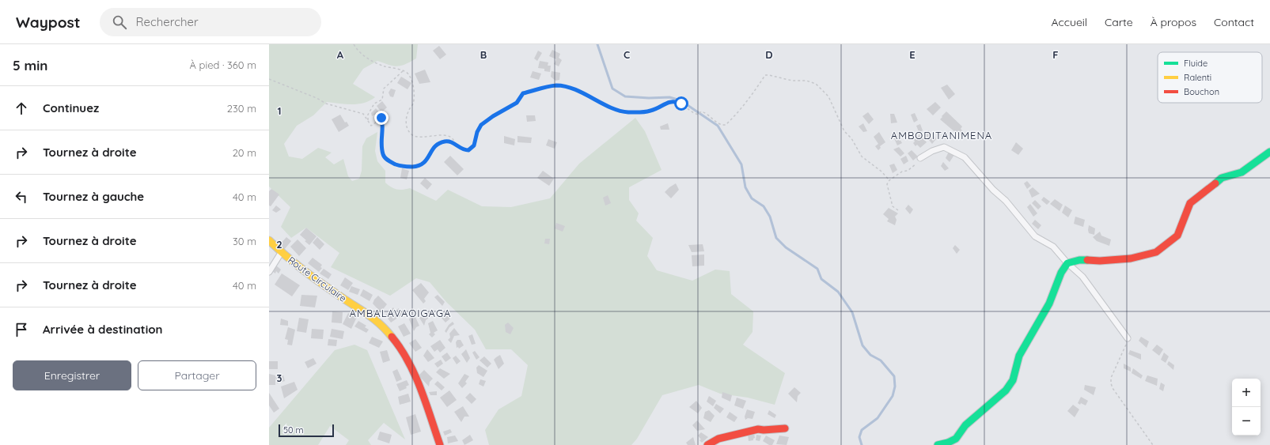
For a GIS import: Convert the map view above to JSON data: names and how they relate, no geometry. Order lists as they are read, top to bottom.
{
  "streets": {
    "street": ["Route Circulaire"]
  },
  "districts": ["AMBODITANIMENA", "AMBALAVAOIGAGA"],
  "legend": ["Fluide", "Ralenti", "Bouchon"],
  "scale_bar": "50 m",
  "page": {
    "header": "Waypost",
    "search": "Rechercher",
    "nav": [
      "Accueil",
      "Carte",
      "À propos",
      "Contact"
    ],
    "heading": ["5 min", "À pied · 360 m"],
    "list": [
      ["Continuez", "230 m"],
      ["Tournez à droite", "20 m"],
      ["Tournez à gauche", "40 m"],
      ["Tournez à droite", "30 m"],
      ["Tournez à droite", "40 m"],
      "Arrivée à destination"
    ],
    "buttons": ["Enregistrer", "Partager"],
    "map_buttons": ["+", "−"],
    "scale": "50 m"
  },
  "grid": {
    "columns": [
      "A",
      "B",
      "C",
      "D",
      "E",
      "F"
    ],
    "rows": ["1", "2", "3"]
  }
}
